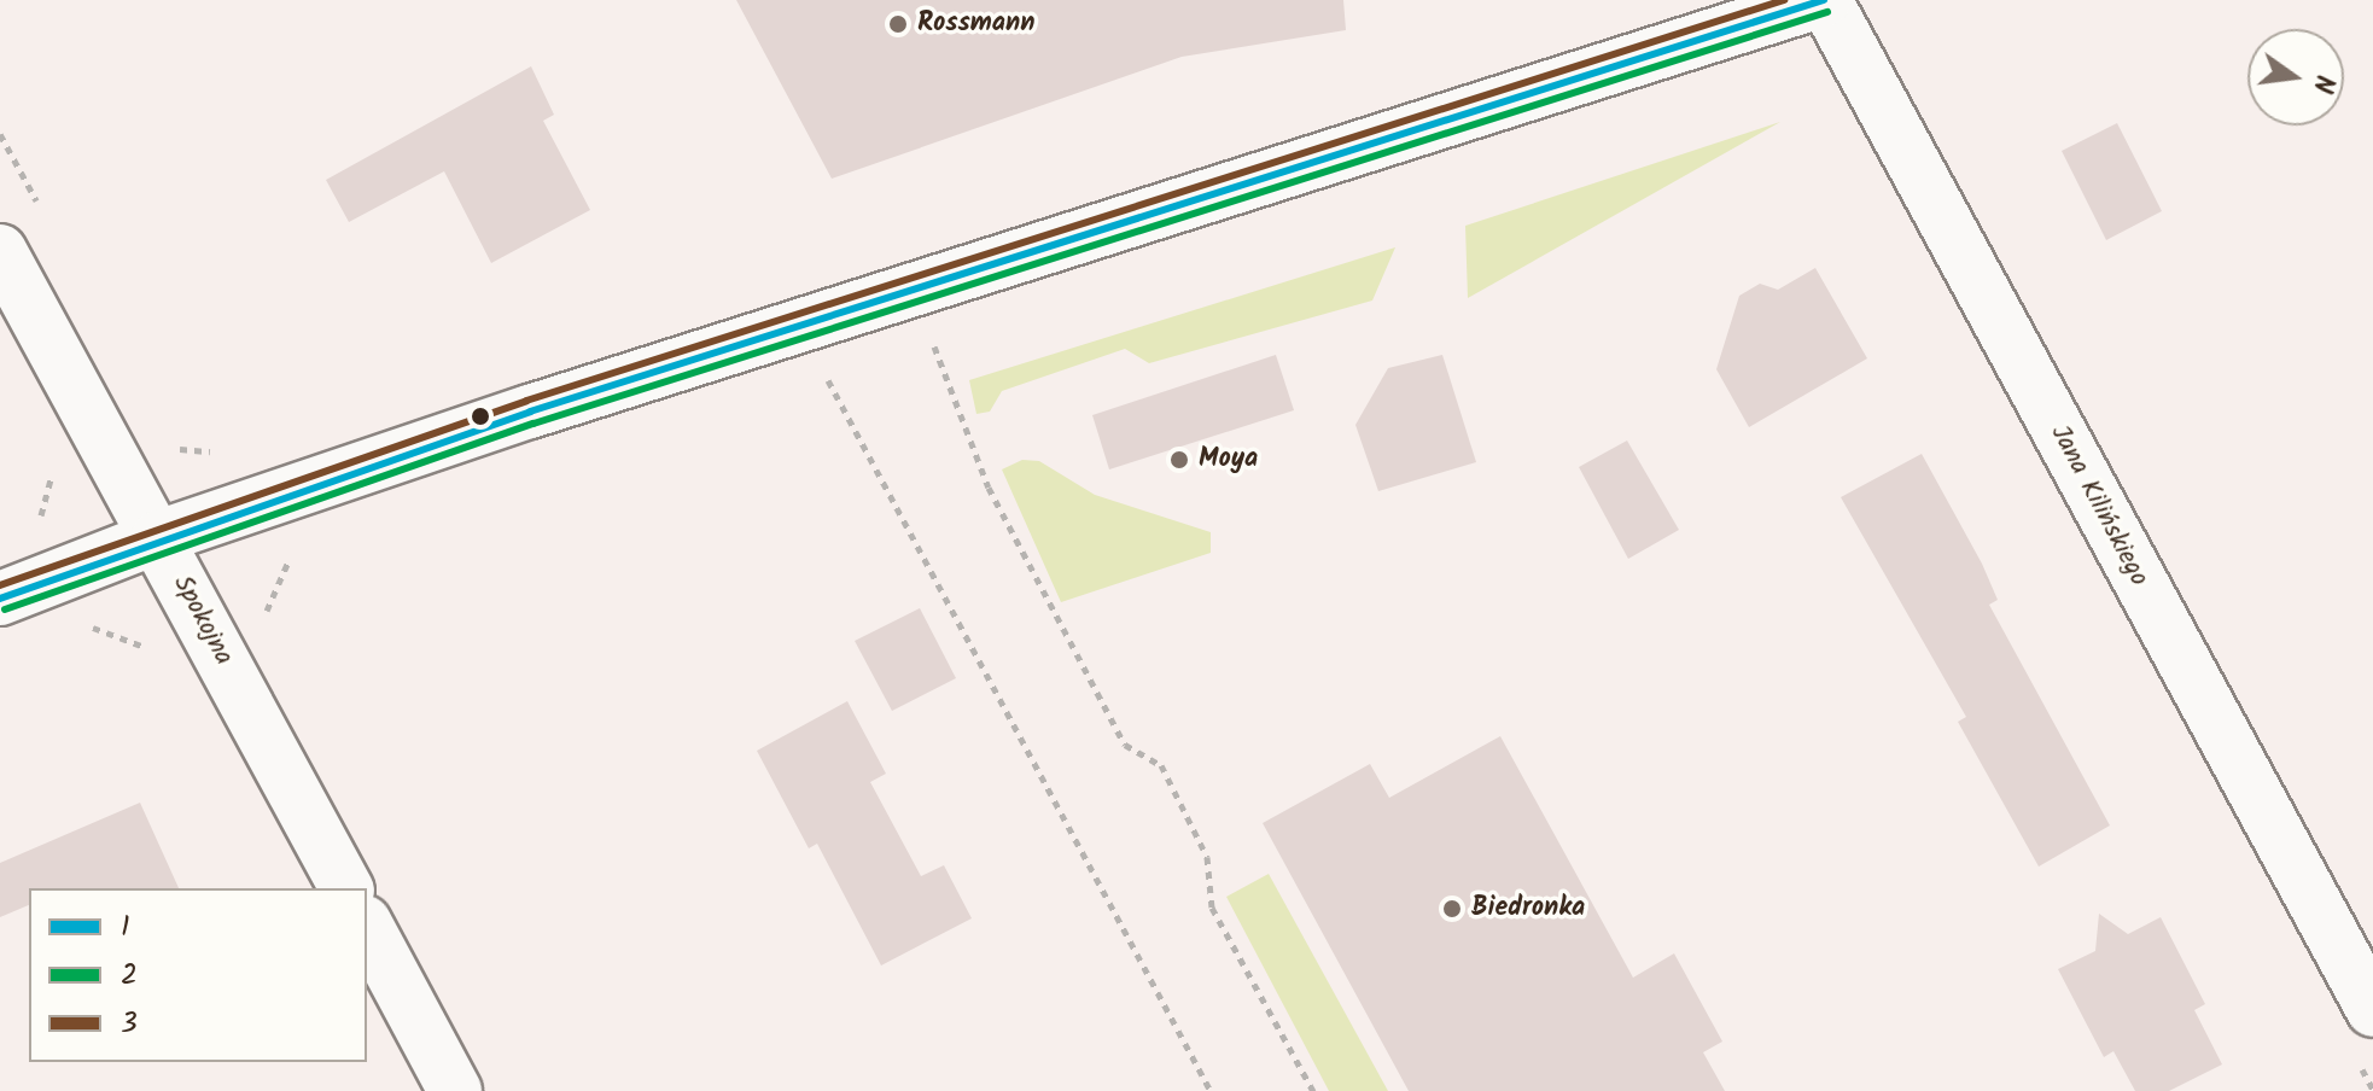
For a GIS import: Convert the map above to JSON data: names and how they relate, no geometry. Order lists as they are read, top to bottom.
{
  "streets": {
    "street": ["Jana Kilińskiego", "Spokojna"]
  },
  "places": ["Rossmann", "Moya", "Biedronka"],
  "lines": ["transit line 1", "transit line 3", "transit line 2"],
  "legend": ["1", "2", "3"],
  "north": "right"
}
